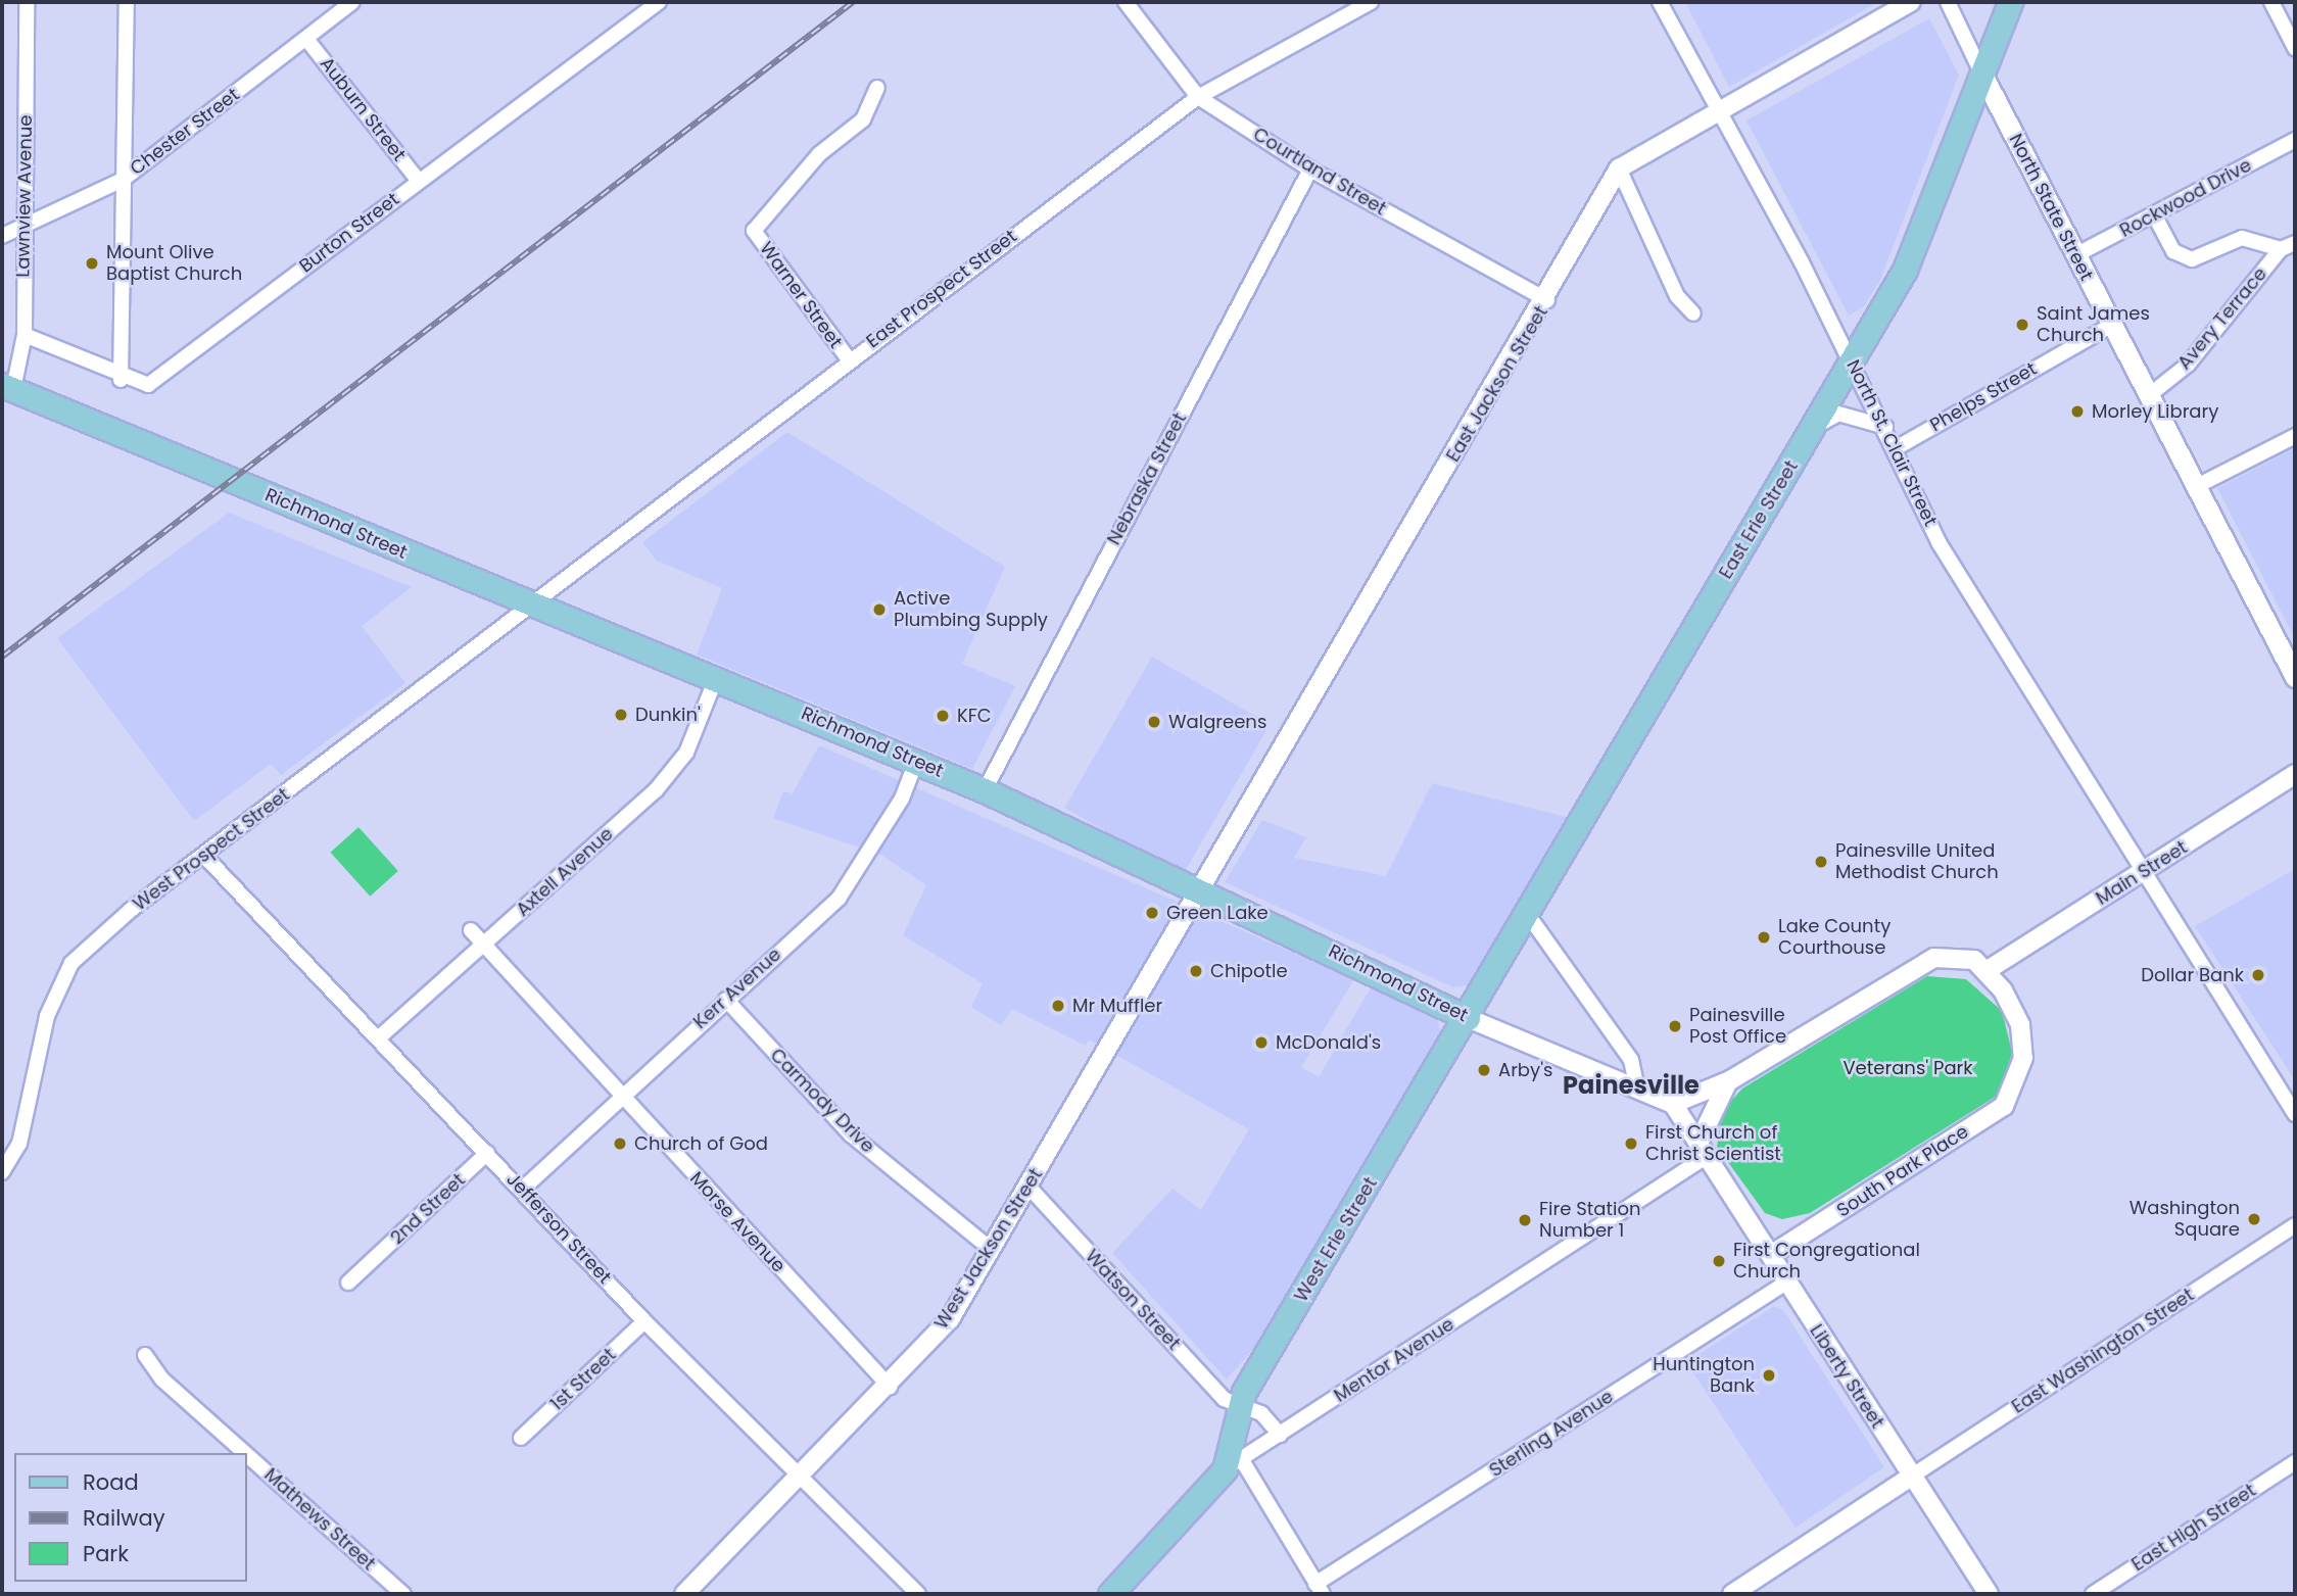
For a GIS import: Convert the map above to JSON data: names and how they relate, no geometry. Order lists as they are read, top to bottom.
{
  "streets": {
    "main road": [
      "North State Street",
      "East Erie Street",
      "Richmond Street",
      "West Erie Street",
      "Mentor Avenue"
    ],
    "street": [
      "Auburn Street",
      "Chester Street",
      "Courtland Street",
      "Lawnview Avenue",
      "Rockwood Drive",
      "Burton Street",
      "East Prospect Street",
      "Warner Street",
      "Avery Terrace",
      "East Jackson Street",
      "Phelps Street",
      "North St. Clair Street",
      "Nebraska Street",
      "West Prospect Street",
      "Axtell Avenue",
      "Main Street",
      "Kerr Avenue",
      "Carmody Drive",
      "South Park Place",
      "2nd Street",
      "Morse Avenue",
      "Jefferson Street",
      "West Jackson Street",
      "Watson Street",
      "East Washington Street",
      "Liberty Street",
      "1st Street",
      "Sterling Avenue",
      "Mathews Street",
      "East High Street"
    ]
  },
  "crossings": [
    ["Auburn Street", "Chester Street"],
    ["Auburn Street", "Burton Street"],
    ["Chester Street", "Lawnview Avenue"],
    ["Courtland Street", "East Prospect Street"],
    ["Courtland Street", "East Jackson Street"],
    ["Courtland Street", "Nebraska Street"],
    ["Lawnview Avenue", "Burton Street"],
    ["Lawnview Avenue", "Richmond Street"],
    ["Rockwood Drive", "North State Street"],
    ["North State Street", "Avery Terrace"],
    ["North State Street", "Phelps Street"],
    ["North State Street", "East Erie Street"],
    ["East Prospect Street", "Warner Street"],
    ["East Prospect Street", "Richmond Street"],
    ["East Prospect Street", "West Prospect Street"],
    ["East Jackson Street", "Richmond Street"],
    ["East Jackson Street", "West Jackson Street"],
    ["Phelps Street", "North St. Clair Street"],
    ["North St. Clair Street", "East Erie Street"],
    ["North St. Clair Street", "Main Street"],
    ["Nebraska Street", "Richmond Street"],
    ["East Erie Street", "Richmond Street"],
    ["East Erie Street", "West Erie Street"],
    ["Richmond Street", "West Prospect Street"],
    ["Richmond Street", "Axtell Avenue"],
    ["Richmond Street", "Kerr Avenue"],
    ["Richmond Street", "West Erie Street"],
    ["Richmond Street", "West Jackson Street"],
    ["West Prospect Street", "Jefferson Street"],
    ["Axtell Avenue", "Morse Avenue"],
    ["Axtell Avenue", "Jefferson Street"],
    ["Main Street", "South Park Place"],
    ["Kerr Avenue", "Carmody Drive"],
    ["Kerr Avenue", "Morse Avenue"],
    ["Kerr Avenue", "Jefferson Street"],
    ["Carmody Drive", "West Jackson Street"],
    ["South Park Place", "Liberty Street"],
    ["2nd Street", "Jefferson Street"],
    ["Morse Avenue", "West Jackson Street"],
    ["Jefferson Street", "West Jackson Street"],
    ["Jefferson Street", "1st Street"],
    ["West Erie Street", "Watson Street"],
    ["West Erie Street", "Mentor Avenue"],
    ["West Jackson Street", "Watson Street"],
    ["Watson Street", "Mentor Avenue"],
    ["East Washington Street", "Liberty Street"],
    ["Mentor Avenue", "Liberty Street"],
    ["Liberty Street", "Sterling Avenue"]
  ],
  "districts": ["Painesville"],
  "parks": ["Veterans' Park"],
  "places": [
    "Mount Olive Baptist Church",
    "Saint James Church",
    "Morley Library",
    "Active Plumbing Supply",
    "Dunkin'",
    "KFC",
    "Walgreens",
    "Painesville United Methodist Church",
    "Green Lake",
    "Lake County Courthouse",
    "Chipotle",
    "Dollar Bank",
    "Mr Muffler",
    "Painesville Post Office",
    "McDonald's",
    "Arby's",
    "Church of God",
    "First Church of Christ Scientist",
    "Washington Square",
    "Fire Station Number 1",
    "First Congregational Church",
    "Huntington Bank"
  ],
  "legend": ["Road", "Railway", "Park"]
}
